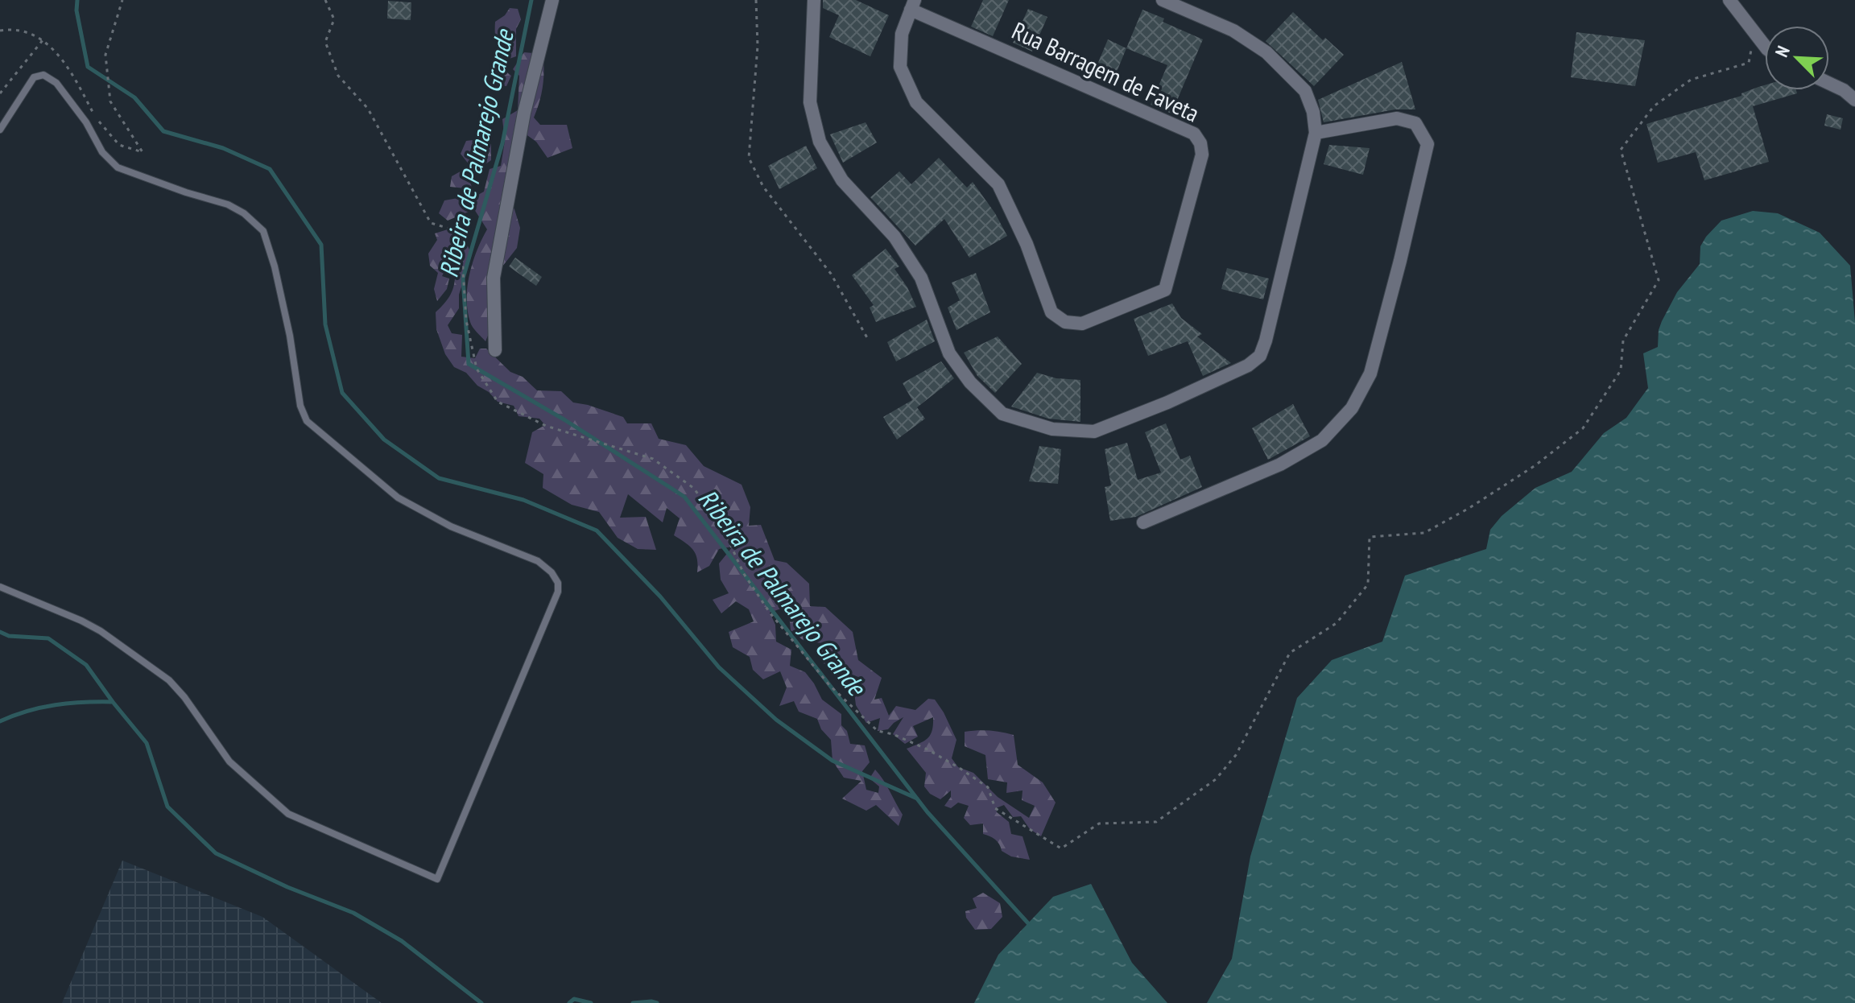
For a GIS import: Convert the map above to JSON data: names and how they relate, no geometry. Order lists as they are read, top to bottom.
{
  "streets": {
    "street": ["Rua Barragem de Faveta"]
  },
  "water": ["Ribeira de Palmarejo Grande"],
  "north": "top left"
}
